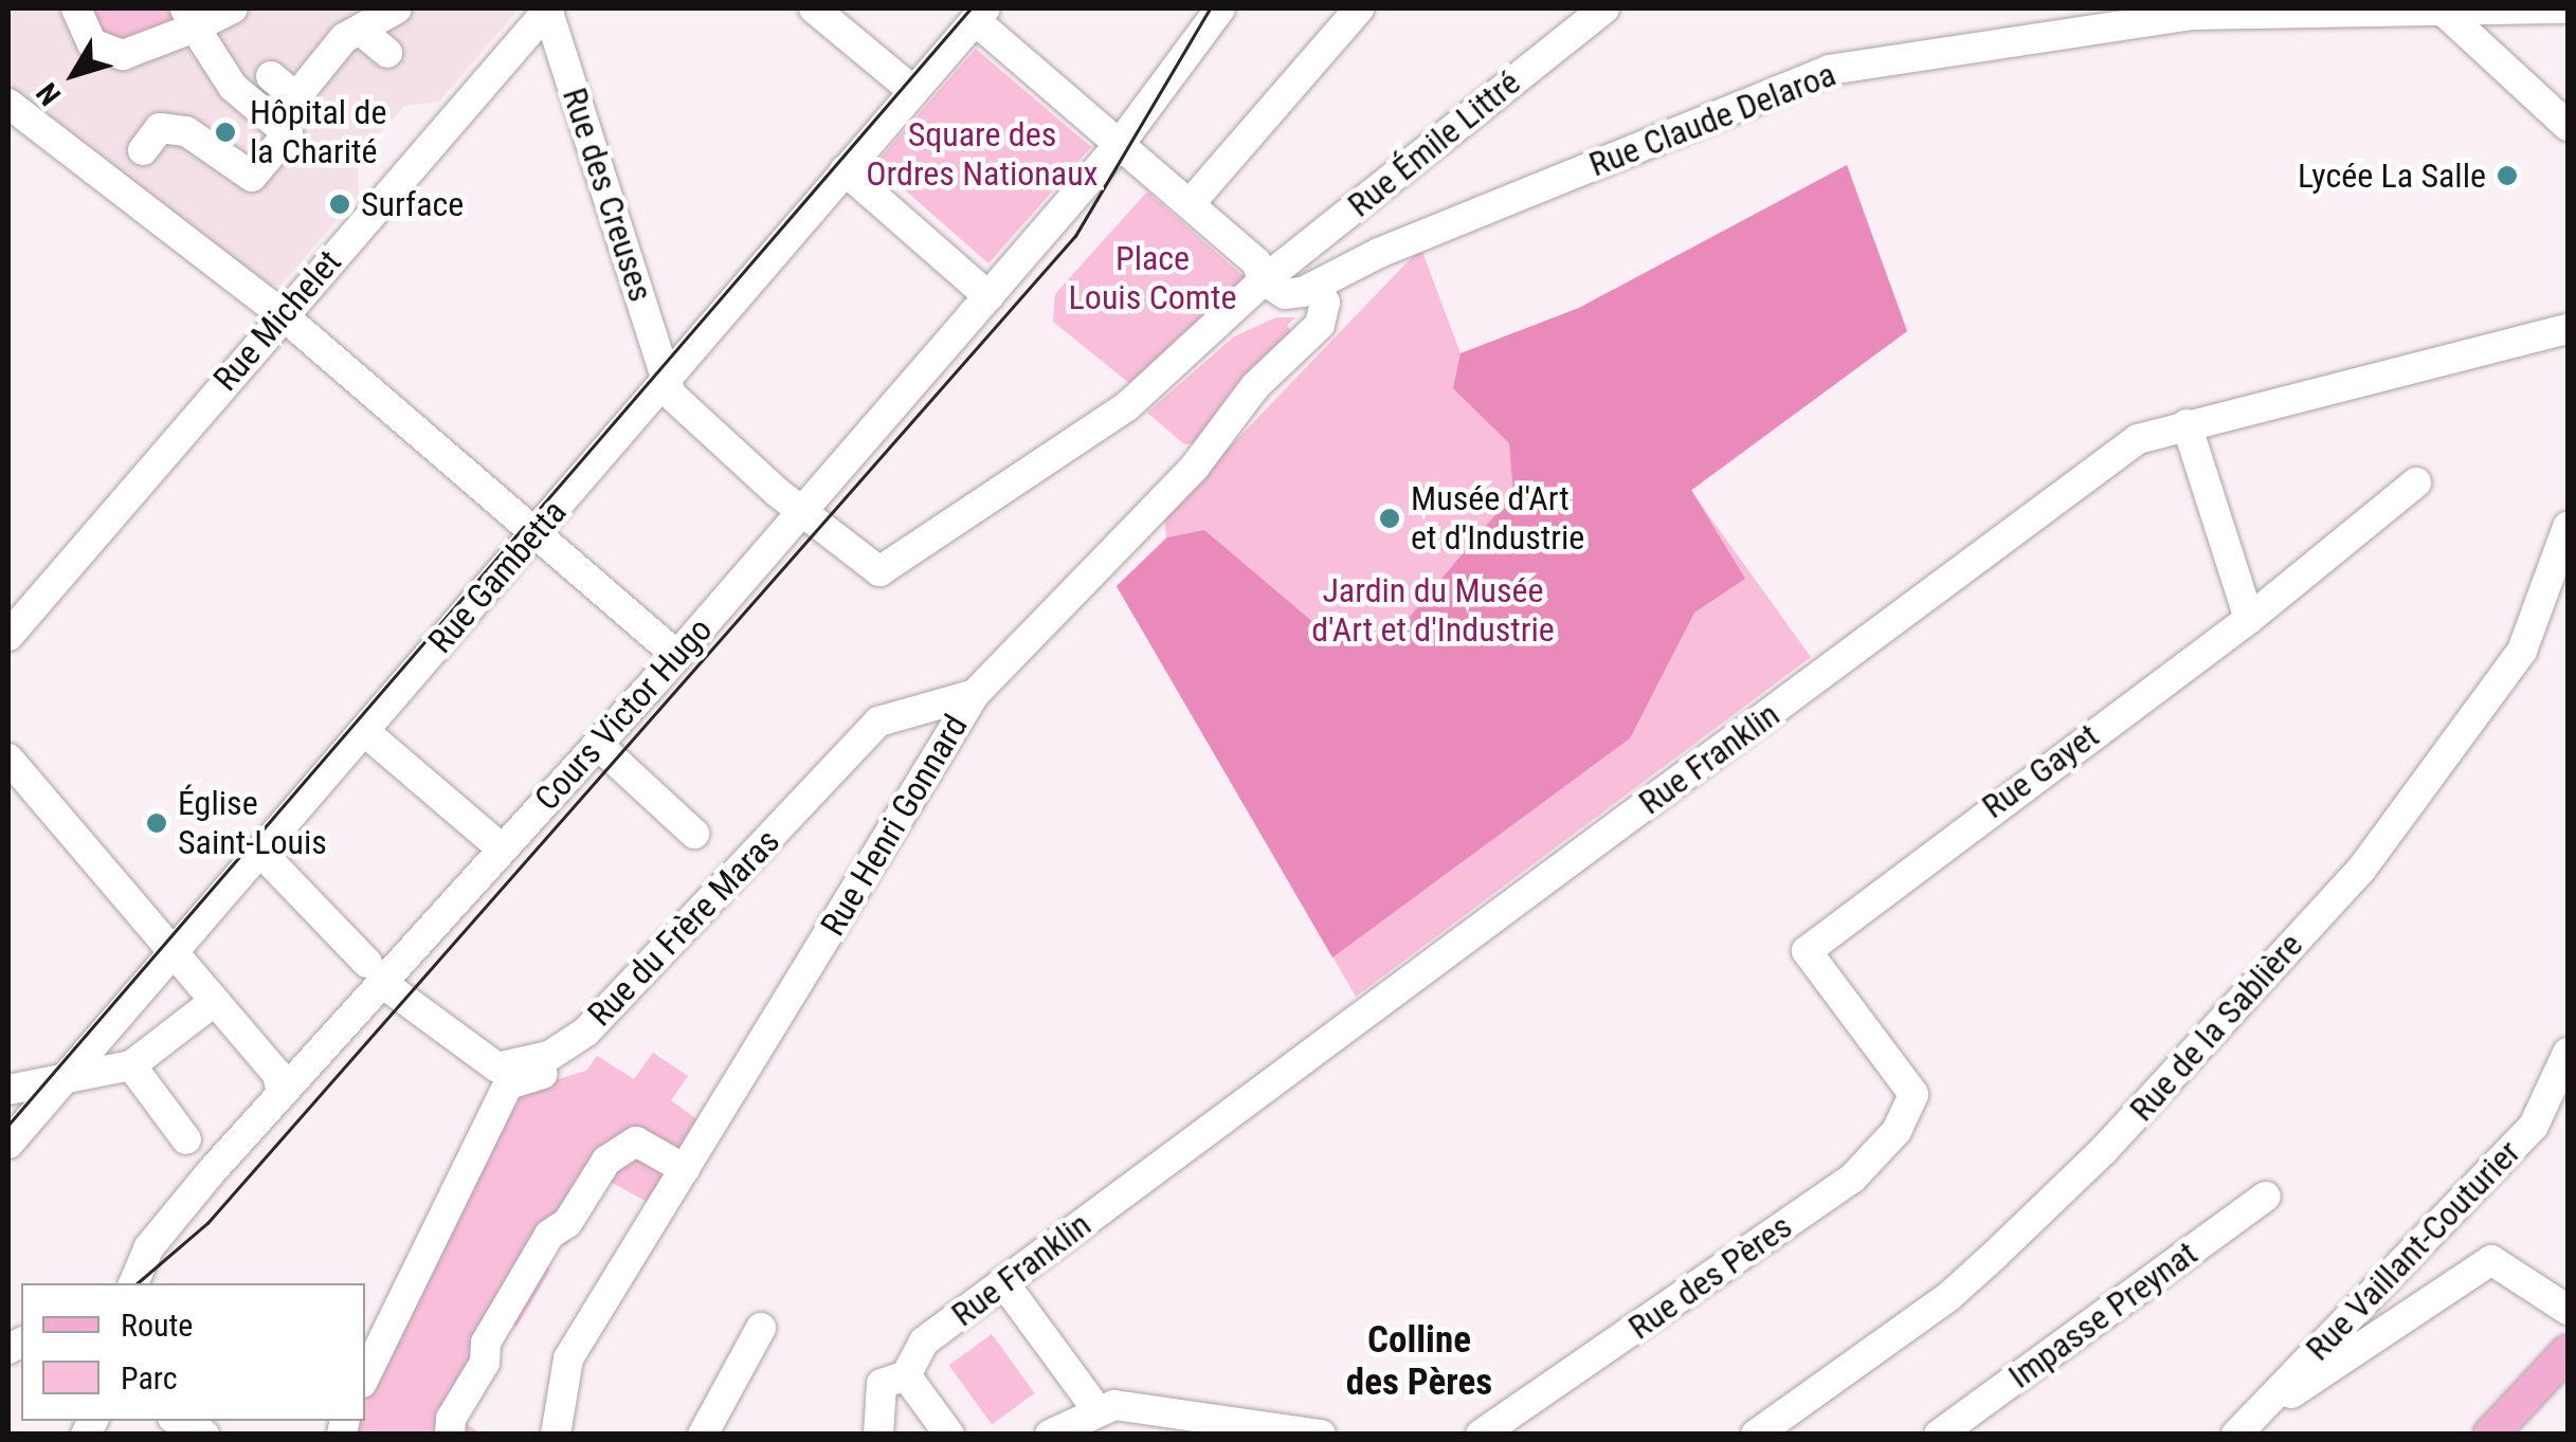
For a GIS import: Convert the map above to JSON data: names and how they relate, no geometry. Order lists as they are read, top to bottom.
{
  "streets": {
    "street": [
      "Rue Claude Delaroa",
      "Rue Émile Littré",
      "Rue des Creuses",
      "Rue Michelet",
      "Rue Gambetta",
      "Cours Victor Hugo",
      "Rue Franklin",
      "Rue Gayet",
      "Rue Henri Gonnard",
      "Rue du Frère Maras",
      "Rue de la Sablière",
      "Rue Vaillant-Couturier",
      "Rue des Pères",
      "Impasse Preynat"
    ]
  },
  "crossings": [
    ["Rue Claude Delaroa", "Rue Henri Gonnard"],
    ["Rue des Creuses", "Rue Michelet"],
    ["Rue des Creuses", "Rue Gambetta"],
    ["Rue Gambetta", "Rue du Frère Maras"],
    ["Cours Victor Hugo", "Rue du Frère Maras"],
    ["Rue Gayet", "Rue des Pères"],
    ["Rue Henri Gonnard", "Rue du Frère Maras"]
  ],
  "districts": ["Colline des Pères"],
  "parks": ["Square des Ordres Nationaux", "Place Louis Comte", "Jardin du Musée d'Art et d'Industrie"],
  "places": [
    "Hôpital de la Charité",
    "Lycée La Salle",
    "Surface",
    "Musée d'Art et d'Industrie",
    "Église Saint-Louis"
  ],
  "legend": ["Route", "Parc"],
  "north": "bottom left"
}
